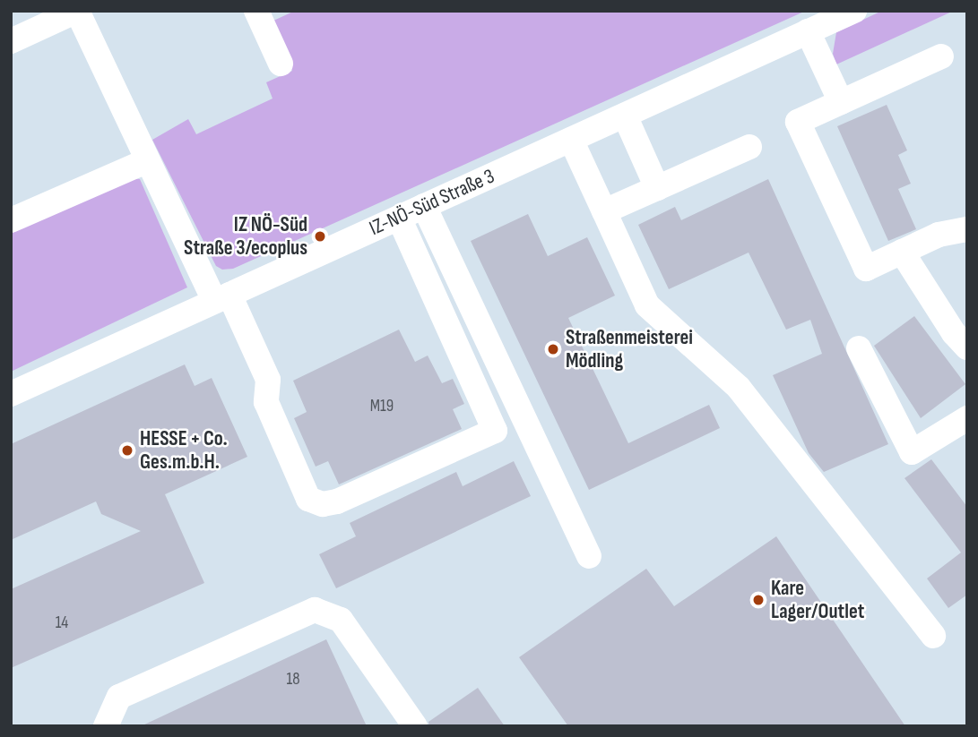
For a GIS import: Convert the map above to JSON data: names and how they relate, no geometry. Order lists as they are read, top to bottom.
{
  "streets": {
    "street": ["IZ-NÖ-Süd Straße 3"]
  },
  "places": [
    "IZ NÖ-Süd Straße 3/ecoplus",
    "Straßenmeisterei Mödling",
    "HESSE + Co. Ges.m.b.H.",
    "Kare Lager/Outlet"
  ],
  "house_numbers": ["M19", "14", "18"]
}
